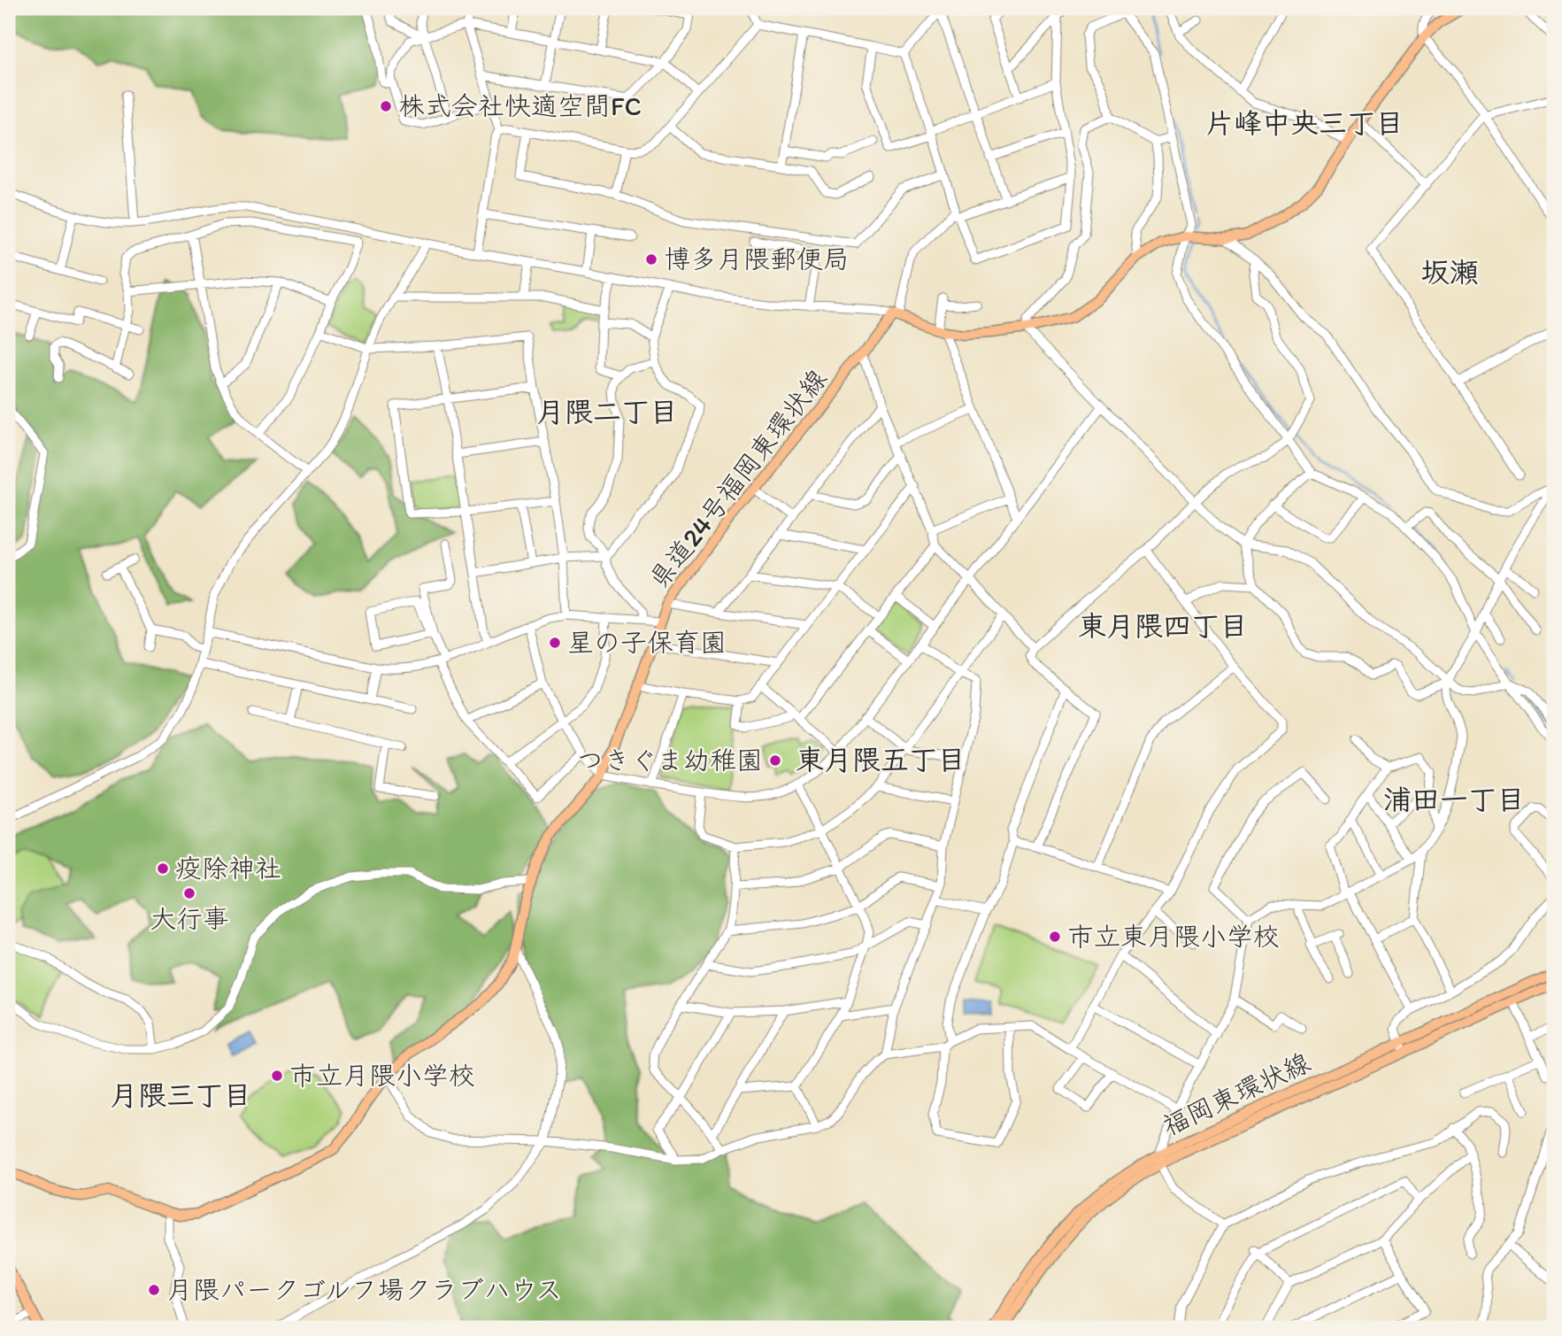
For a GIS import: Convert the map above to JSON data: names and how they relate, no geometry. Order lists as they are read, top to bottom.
{
  "streets": {
    "main road": ["県道24号福岡東環状線", "福岡東環状線"]
  },
  "districts": [
    "片峰中央三丁目",
    "坂瀬",
    "月隈二丁目",
    "東月隈四丁目",
    "東月隈五丁目",
    "浦田一丁目",
    "月隈三丁目"
  ],
  "places": [
    "株式会社快適空間FC",
    "博多月隈郵便局",
    "星の子保育園",
    "つきぐま幼稚園",
    "疫除神社",
    "大行事",
    "市立東月隈小学校",
    "市立月隈小学校",
    "月隈パークゴルフ場クラブハウス"
  ]
}
